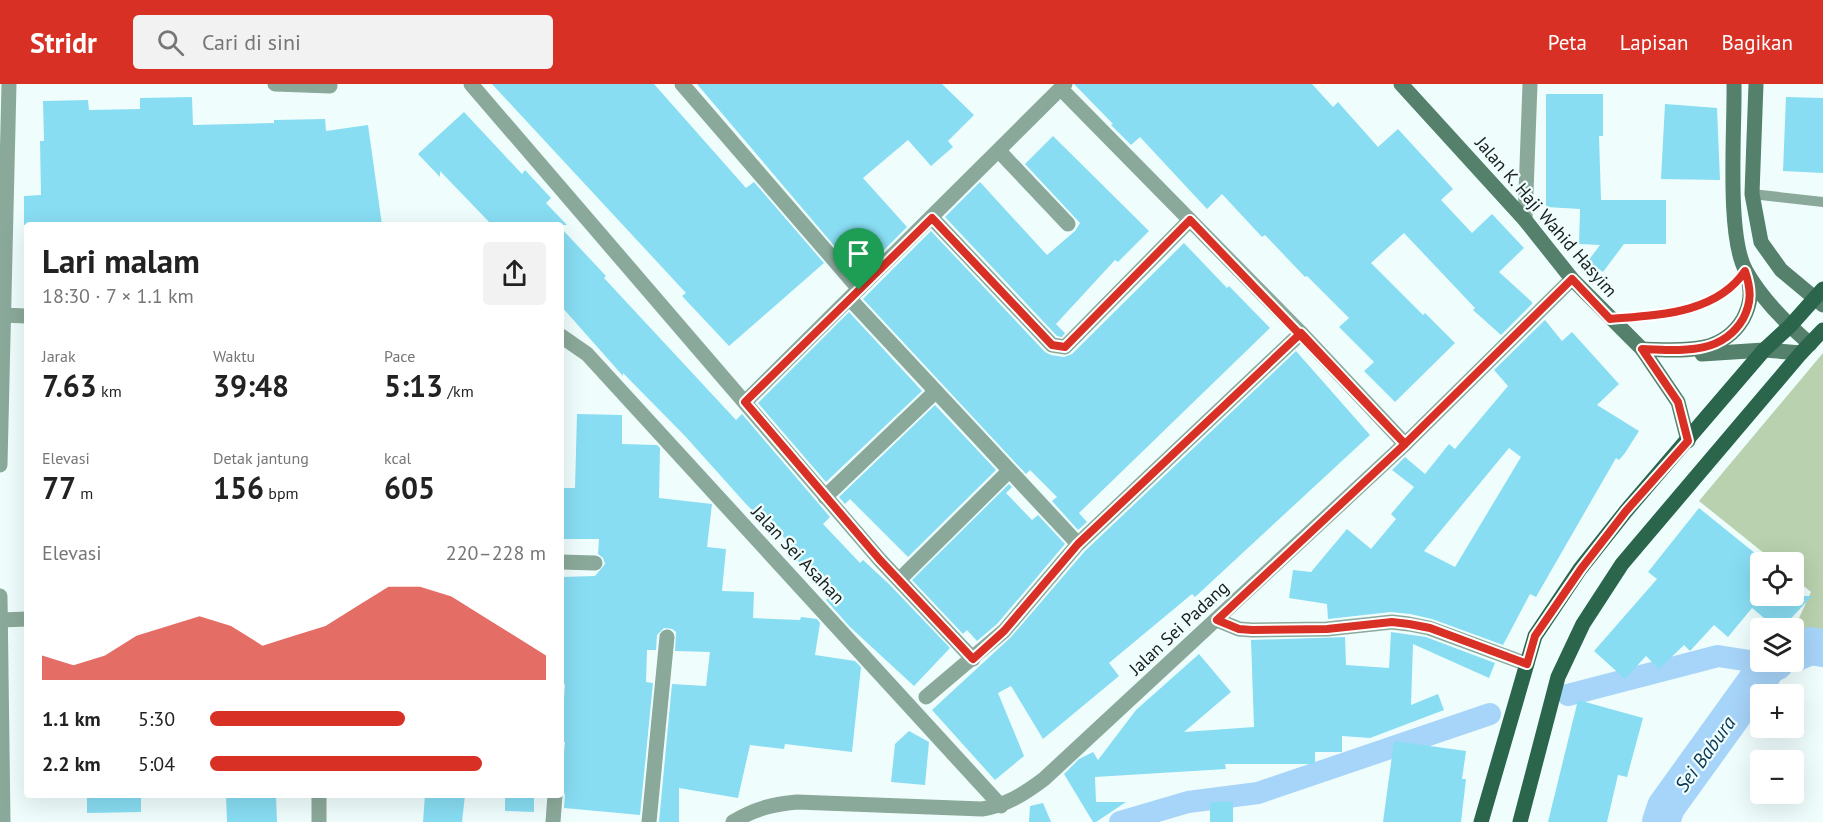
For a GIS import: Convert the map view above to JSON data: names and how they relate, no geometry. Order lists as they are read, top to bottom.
{
  "streets": {
    "main road": ["Jalan K. Haji Wahid Hasyim"],
    "street": ["Jalan Sei Asahan", "Jalan Sei Padang"]
  },
  "crossings": [
    ["Jalan K. Haji Wahid Hasyim", "Jalan Sei Padang"],
    ["Jalan Sei Asahan", "Jalan Sei Padang"]
  ],
  "water": ["Sei Babura"],
  "page": {
    "header": "Stridr",
    "search": "Cari di sini",
    "nav": ["Peta", "Lapisan", "Bagikan"],
    "heading": ["Lari malam", "18:30 · 7 × 1.1 km"],
    "stats": [
      ["Jarak", "7.63 km"],
      ["Waktu", "39:48"],
      ["Pace", "5:13 /km"],
      ["Elevasi", "77 m"],
      ["Detak jantung", "156 bpm"],
      ["kcal", "605"]
    ],
    "chart": ["Elevasi", "220–228 m"],
    "map_buttons": ["+", "−"],
    "list": [
      {
        "name": "1.1 km",
        "note": "5:30"
      },
      {
        "name": "2.2 km",
        "note": "5:04"
      }
    ]
  }
}
